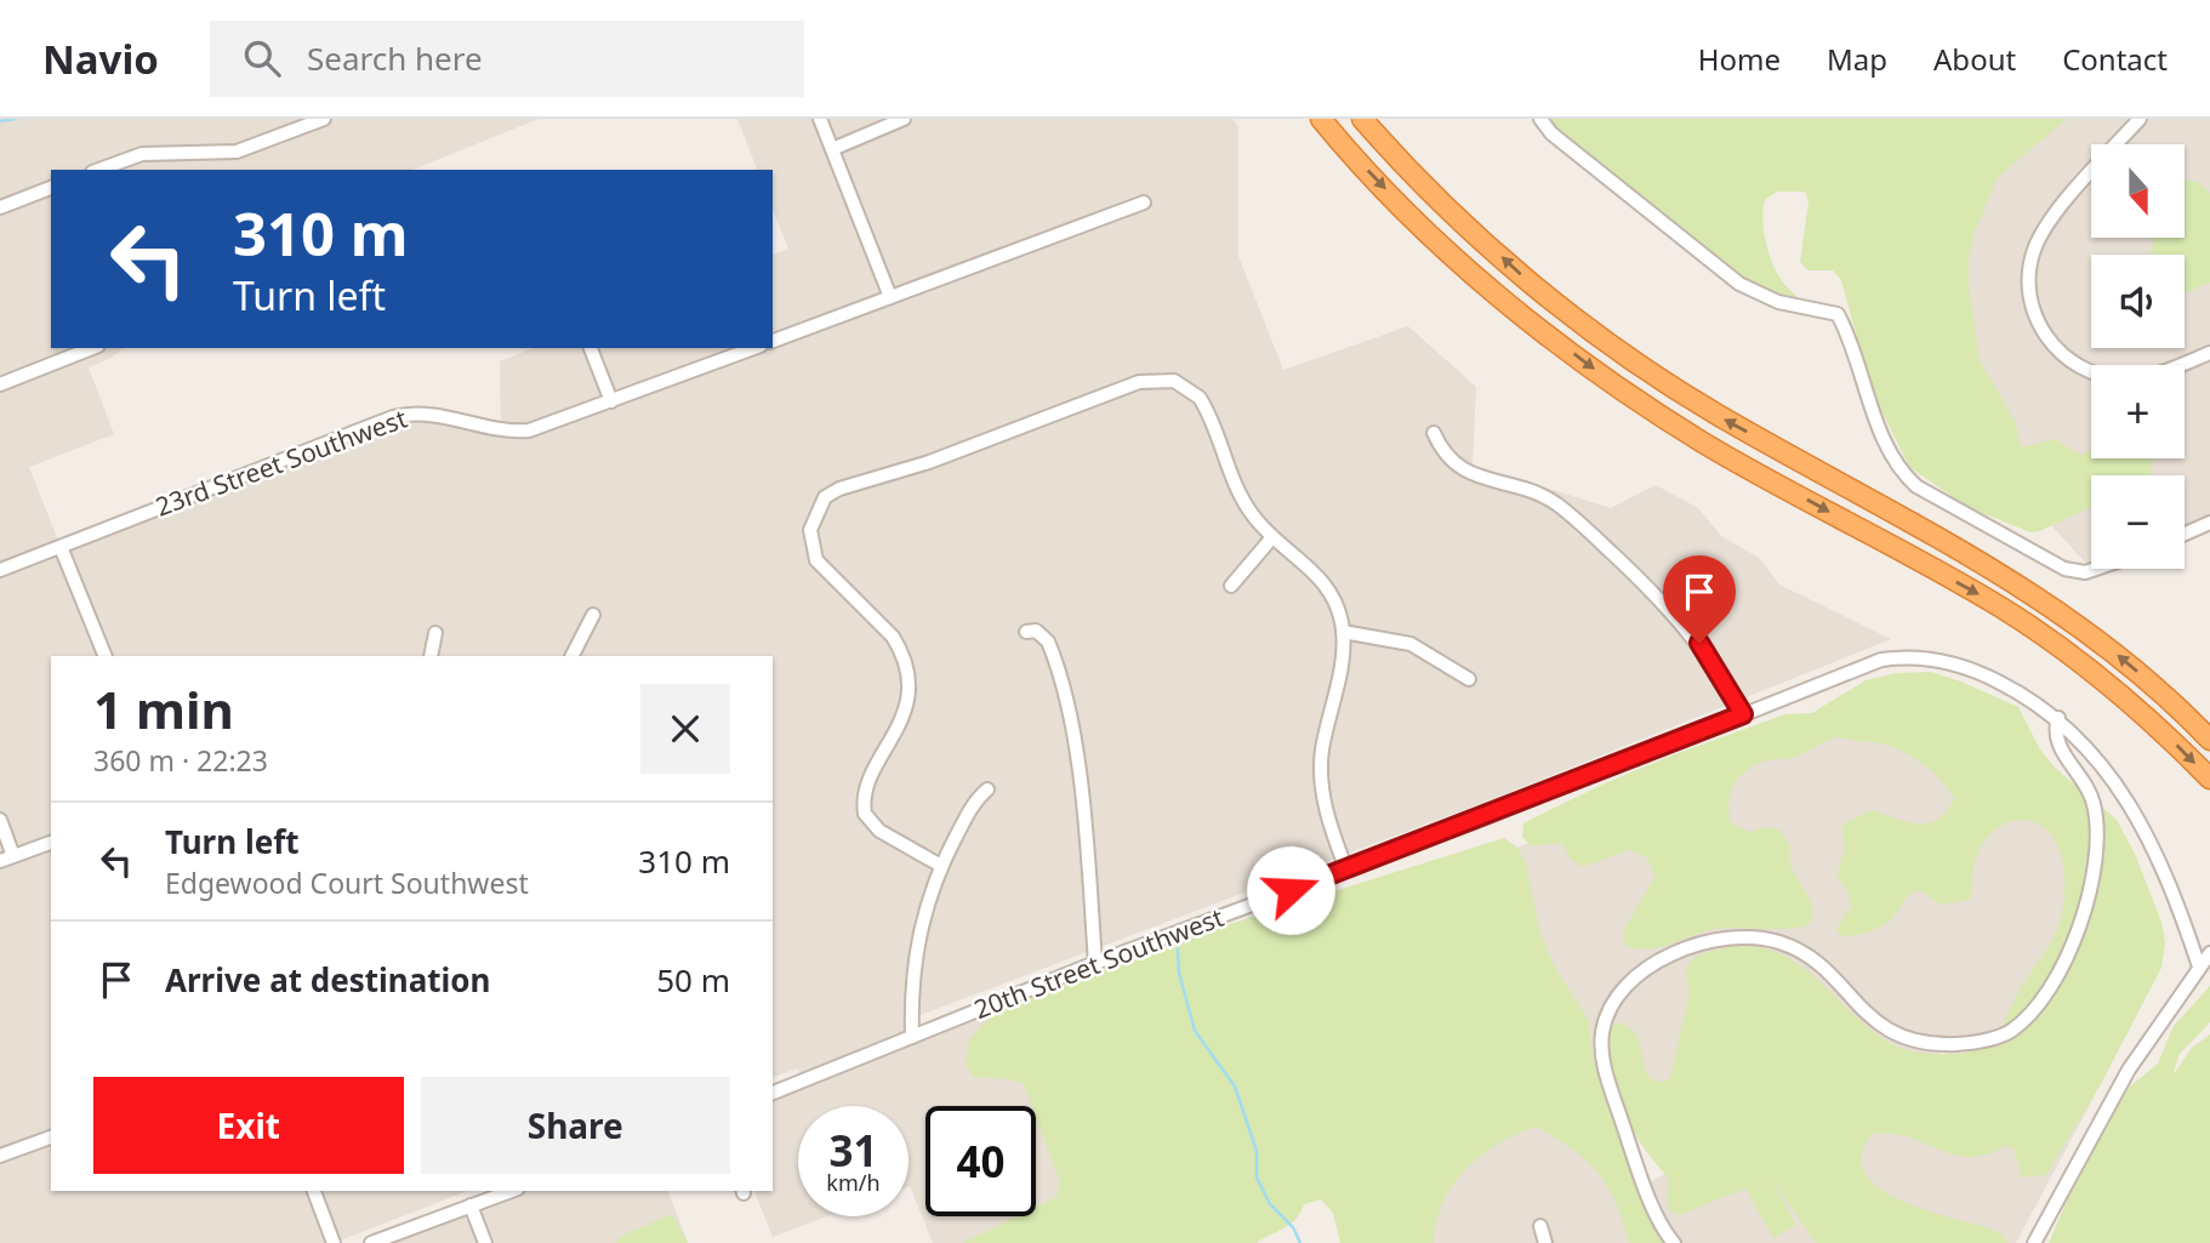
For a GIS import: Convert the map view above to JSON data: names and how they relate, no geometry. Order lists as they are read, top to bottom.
{
  "streets": {
    "street": ["23rd Street Southwest", "20th Street Southwest"]
  },
  "north": "bottom",
  "page": {
    "header": "Navio",
    "search": "Search here",
    "nav": [
      "Home",
      "Map",
      "About",
      "Contact"
    ],
    "map_buttons": ["+", "−"],
    "turn": ["310 m", "Turn left"],
    "heading": ["1 min", "360 m · 22:23"],
    "list": [
      {
        "name": "Turn left",
        "note": "Edgewood Court Southwest",
        "value": "310 m"
      },
      {
        "name": "Arrive at destination",
        "value": "50 m"
      }
    ],
    "buttons": ["Exit", "Share"],
    "speed": "31 km/h",
    "limit": "40"
  }
}
